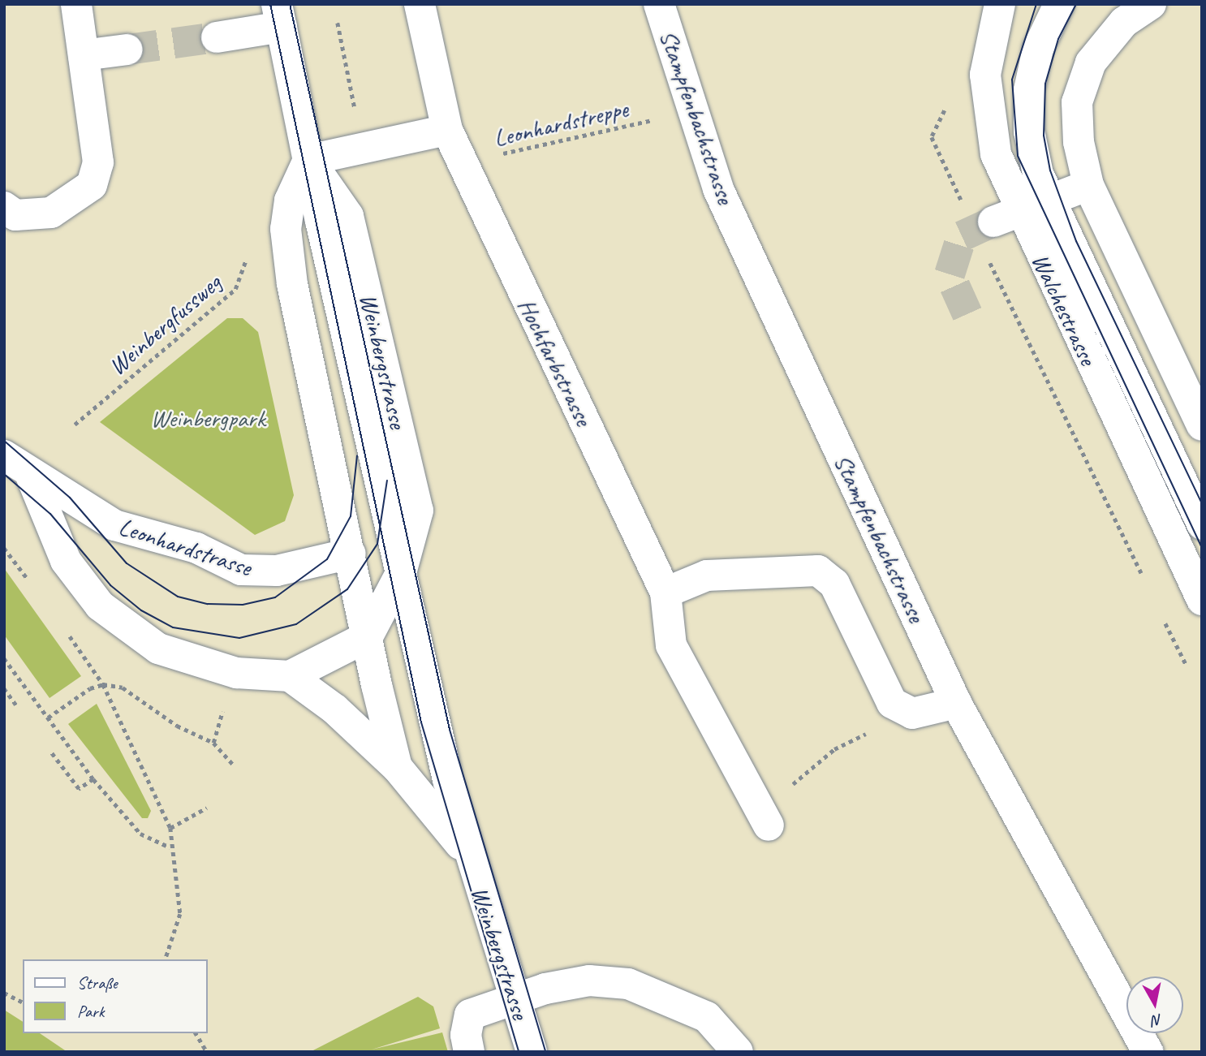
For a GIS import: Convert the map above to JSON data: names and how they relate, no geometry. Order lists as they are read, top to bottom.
{
  "streets": {
    "street": [
      "Stampfenbachstrasse",
      "Walchestrasse",
      "Weinbergstrasse",
      "Hochfarbstrasse",
      "Leonhardstrasse"
    ],
    "path": ["Leonhardstreppe", "Weinbergfussweg"]
  },
  "crossings": [
    ["Weinbergstrasse", "Leonhardstrasse"]
  ],
  "parks": ["Weinbergpark"],
  "legend": ["Straße", "Park"],
  "north": "bottom"
}
